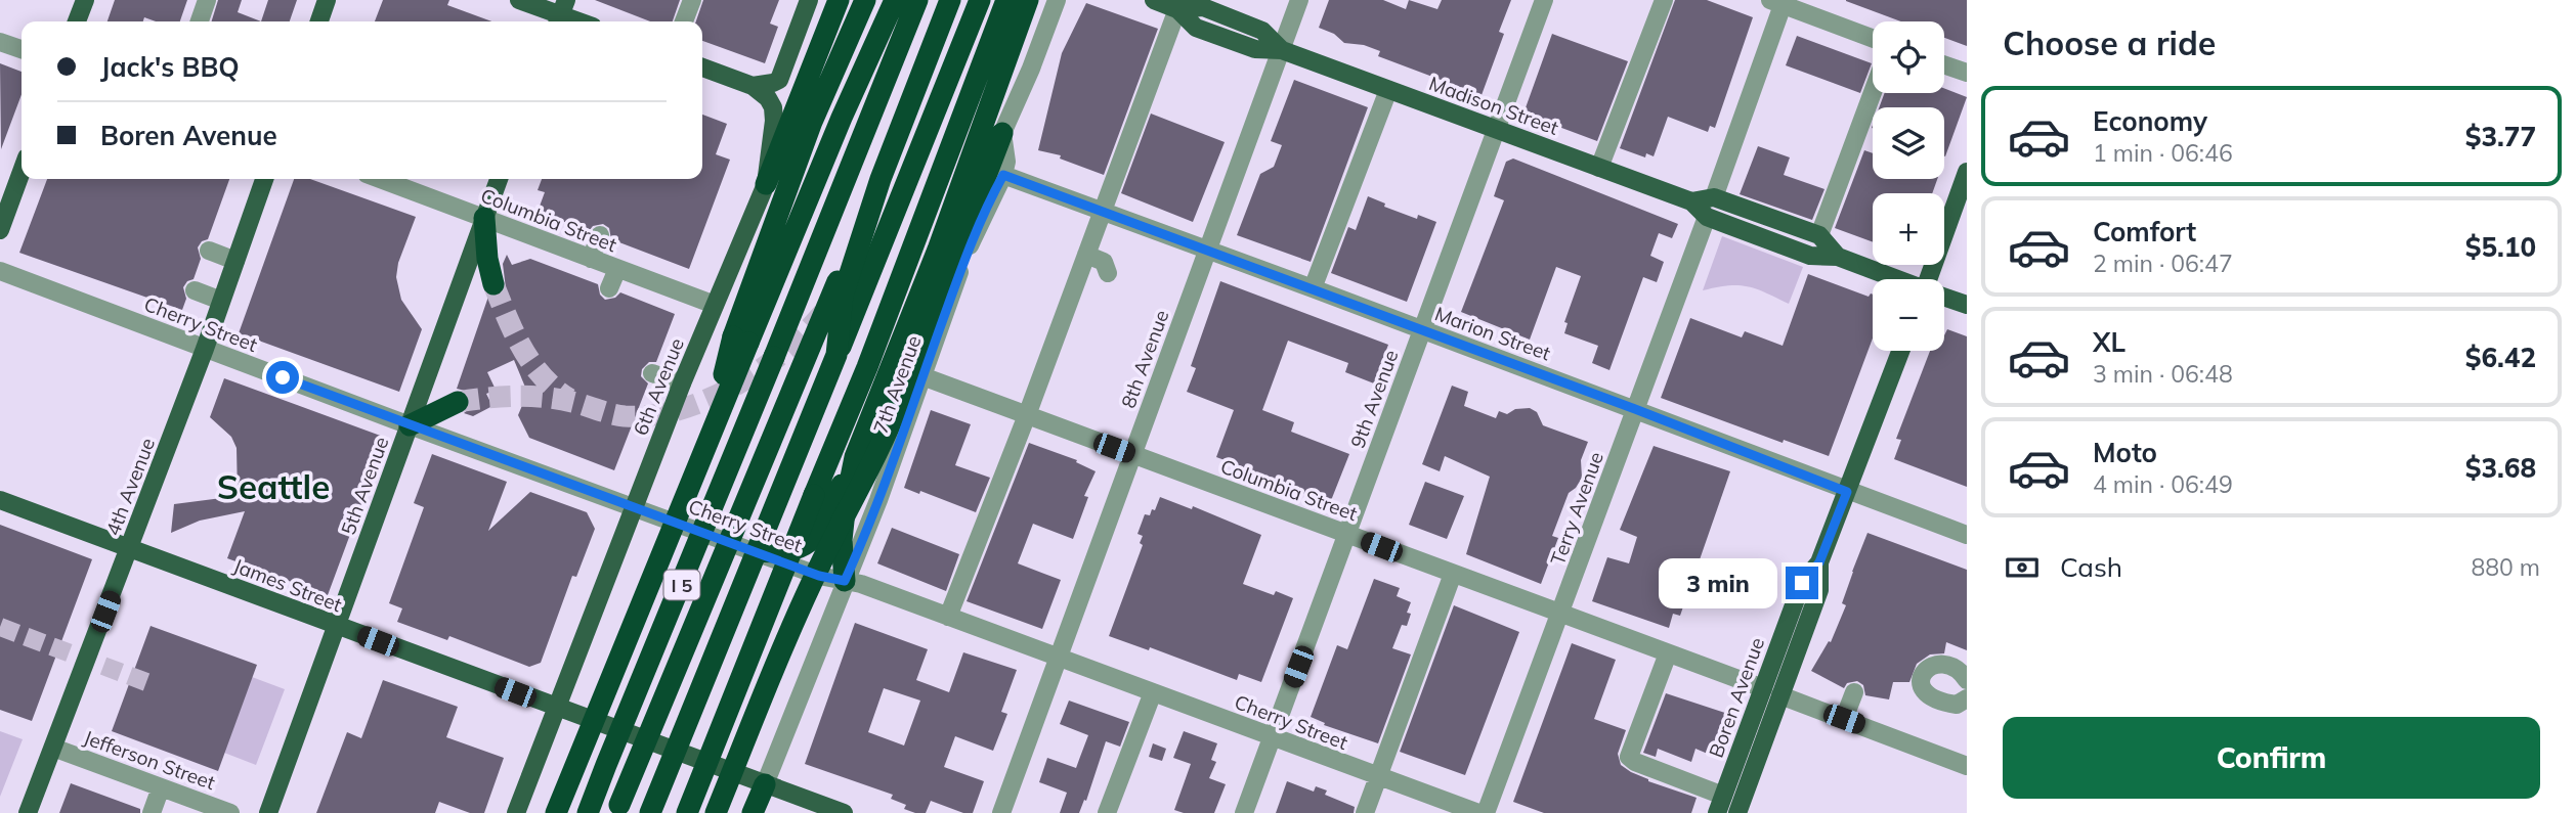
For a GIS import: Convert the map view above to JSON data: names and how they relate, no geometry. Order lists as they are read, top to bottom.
{
  "streets": {
    "highway": ["I 5"],
    "main road": [
      "Madison Street",
      "6th Avenue",
      "5th Avenue",
      "4th Avenue",
      "James Street",
      "Boren Avenue"
    ],
    "street": [
      "Columbia Street",
      "Cherry Street",
      "Marion Street",
      "8th Avenue",
      "7th Avenue",
      "9th Avenue",
      "Terry Avenue",
      "Jefferson Street"
    ]
  },
  "crossings": [
    ["Madison Street", "8th Avenue"],
    ["Madison Street", "9th Avenue"],
    ["Madison Street", "Terry Avenue"],
    ["Columbia Street", "8th Avenue"],
    ["Columbia Street", "7th Avenue"],
    ["Columbia Street", "6th Avenue"],
    ["Columbia Street", "9th Avenue"],
    ["Columbia Street", "5th Avenue"],
    ["Columbia Street", "Terry Avenue"],
    ["Columbia Street", "Boren Avenue"],
    ["Cherry Street", "8th Avenue"],
    ["Cherry Street", "7th Avenue"],
    ["Cherry Street", "6th Avenue"],
    ["Cherry Street", "9th Avenue"],
    ["Cherry Street", "5th Avenue"],
    ["Cherry Street", "4th Avenue"],
    ["Marion Street", "8th Avenue"],
    ["Marion Street", "7th Avenue"],
    ["Marion Street", "9th Avenue"],
    ["Marion Street", "Terry Avenue"],
    ["Marion Street", "Boren Avenue"],
    ["7th Avenue", "James Street"],
    ["6th Avenue", "James Street"],
    ["5th Avenue", "James Street"],
    ["4th Avenue", "James Street"],
    ["4th Avenue", "Jefferson Street"]
  ],
  "districts": ["Seattle"],
  "page": {
    "heading": "Choose a ride",
    "map_buttons": ["+", "−"],
    "banner": ["Jack's BBQ", "Boren Avenue"],
    "list": [
      {
        "name": "Economy",
        "note": "1 min · 06:46",
        "value": "$3.77"
      },
      {
        "name": "Comfort",
        "note": "2 min · 06:47",
        "value": "$5.10"
      },
      {
        "name": "XL",
        "note": "3 min · 06:48",
        "value": "$6.42"
      },
      {
        "name": "Moto",
        "note": "4 min · 06:49",
        "value": "$3.68"
      }
    ],
    "pay": ["Cash", "880 m"],
    "bubble": "3 min",
    "buttons": "Confirm"
  }
}
